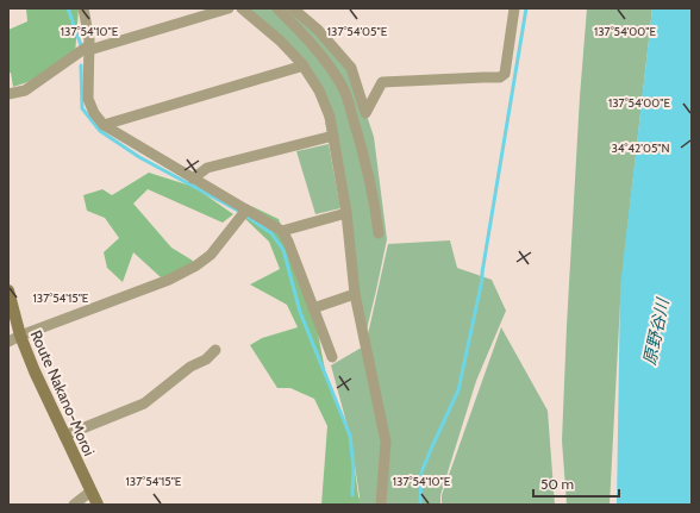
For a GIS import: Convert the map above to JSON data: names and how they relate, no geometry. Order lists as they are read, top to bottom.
{
  "streets": {
    "main road": ["Route Nakano-Moroi"]
  },
  "water": ["原野谷川"],
  "scale_bar": "50 m",
  "coordinates": [
    "137°54'10\"E",
    "137°54'05\"E",
    "137°54'00\"E",
    "34°42'05\"N",
    "137°54'15\"E"
  ]
}
